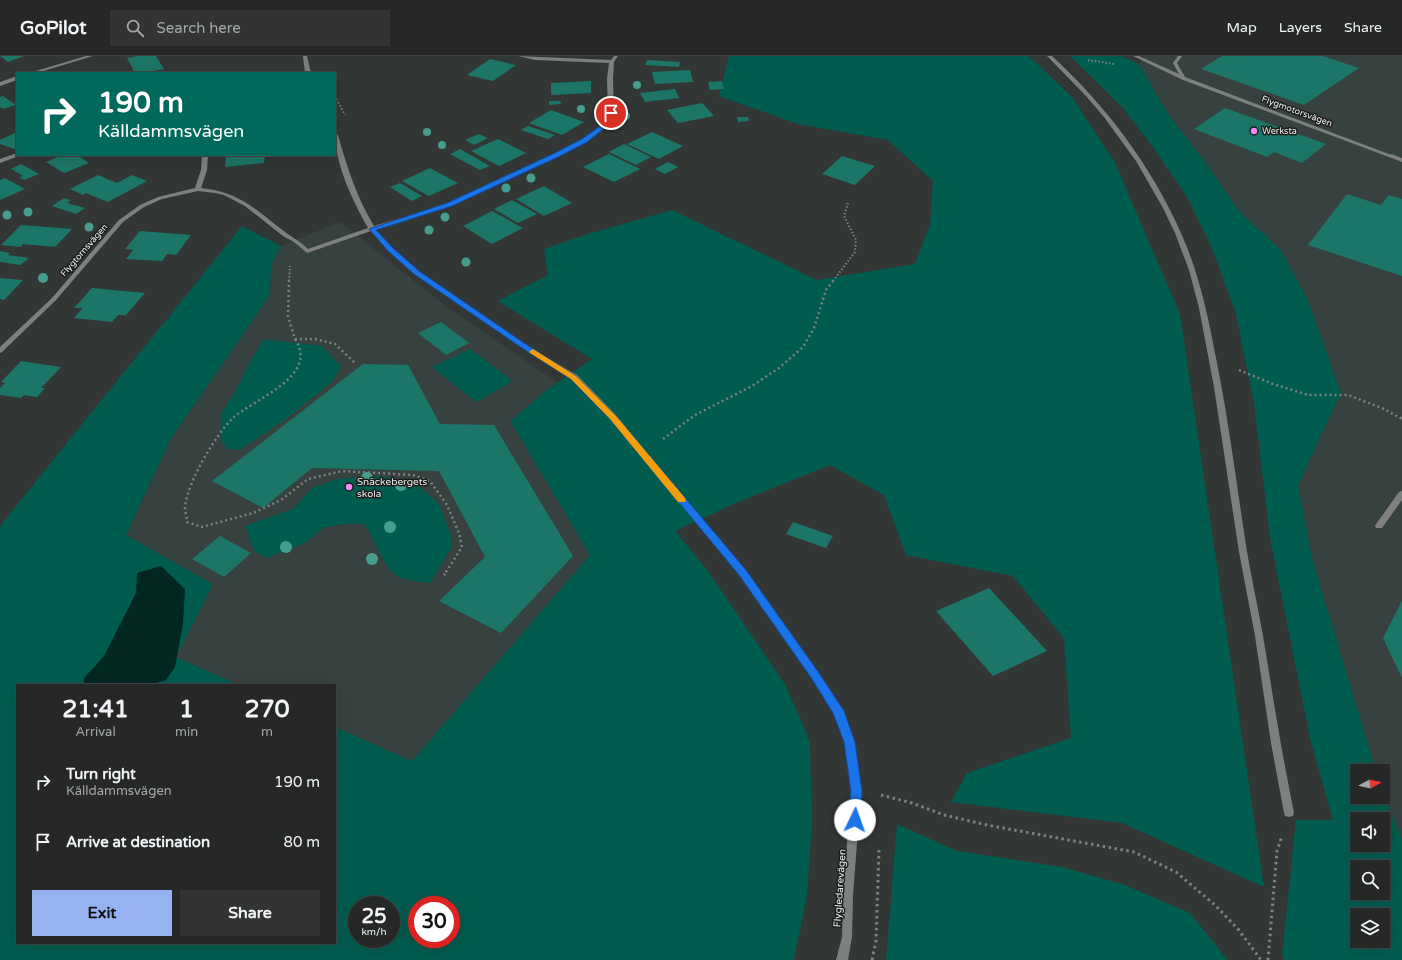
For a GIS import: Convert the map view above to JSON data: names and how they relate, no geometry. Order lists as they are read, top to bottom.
{
  "streets": {
    "street": ["Flygmotorsvägen", "Flygtornsvägen", "Flygledarevägen"]
  },
  "crossings": [
    ["Flygtornsvägen", "Flygledarevägen"]
  ],
  "places": ["Werksta", "Snäckebergets skola"],
  "north": "right",
  "page": {
    "header": "GoPilot",
    "search": "Search here",
    "nav": ["Map", "Layers", "Share"],
    "turn": ["190 m", "Källdammsvägen"],
    "eta": [
      "21:41",
      "Arrival",
      "1",
      "min",
      "270",
      "m"
    ],
    "list": [
      {
        "name": "Turn right",
        "note": "Källdammsvägen",
        "value": "190 m"
      },
      {
        "name": "Arrive at destination",
        "value": "80 m"
      }
    ],
    "buttons": ["Exit", "Share"],
    "speed": "25 km/h",
    "limit": "30"
  }
}
